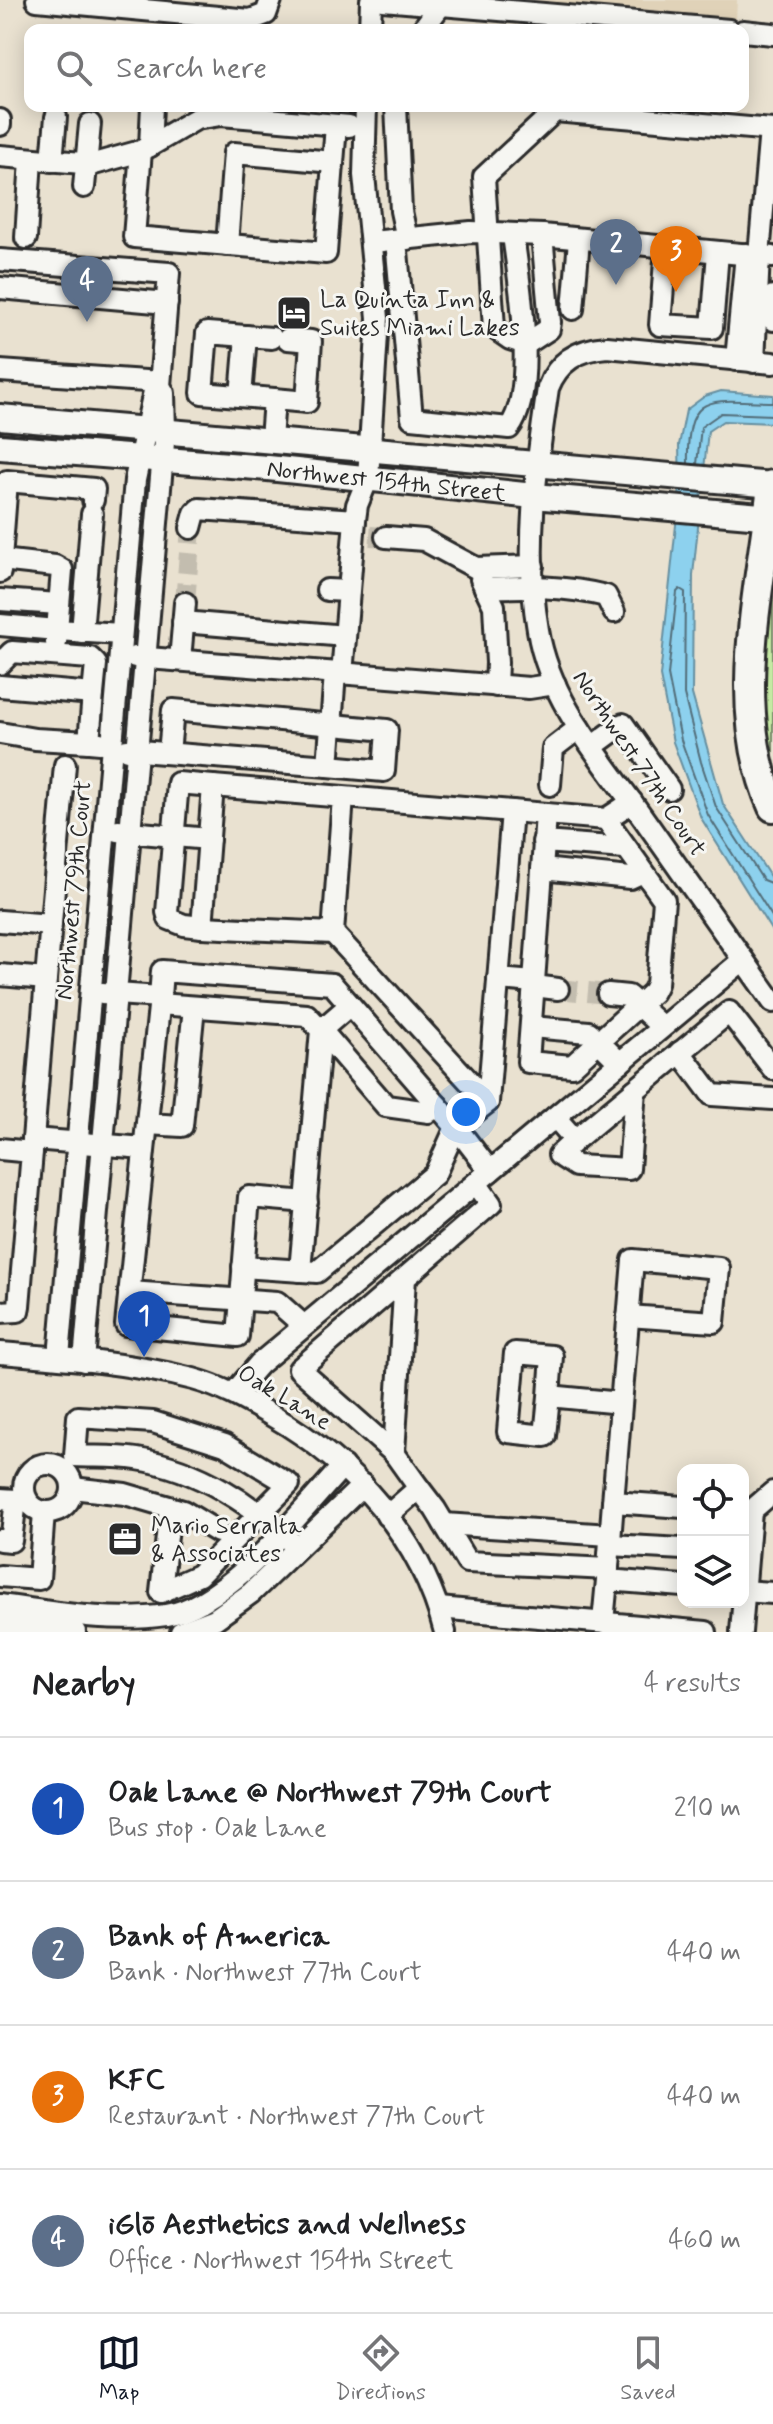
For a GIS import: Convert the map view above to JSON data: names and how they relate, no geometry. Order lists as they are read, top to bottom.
{
  "streets": {
    "main road": ["Northwest 154th Street"],
    "street": ["Northwest 77th Court", "Northwest 79th Court", "Oak Lane"]
  },
  "crossings": [
    ["Northwest 154th Street", "Northwest 77th Court"],
    ["Northwest 154th Street", "Northwest 79th Court"],
    ["Northwest 79th Court", "Oak Lane"]
  ],
  "places": {
    "hotel": ["La Quinta Inn & Suites Miami Lakes"],
    "office": ["Mario Serralta & Associates"]
  },
  "page": {
    "search": "Search here",
    "pins": [
      "2",
      "3",
      "4",
      "1"
    ],
    "heading": ["Nearby", "4 results"],
    "list": [
      {
        "mark": "1",
        "name": "Oak Lane @ Northwest 79th Court",
        "note": "Bus stop · Oak Lane",
        "value": "210 m"
      },
      {
        "mark": "2",
        "name": "Bank of America",
        "note": "Bank · Northwest 77th Court",
        "value": "440 m"
      },
      {
        "mark": "3",
        "name": "KFC",
        "note": "Restaurant · Northwest 77th Court",
        "value": "440 m"
      },
      {
        "mark": "4",
        "name": "iGlō Aesthetics and Wellness",
        "note": "Office · Northwest 154th Street",
        "value": "460 m"
      }
    ],
    "nav": ["Map", "Directions", "Saved"]
  }
}
